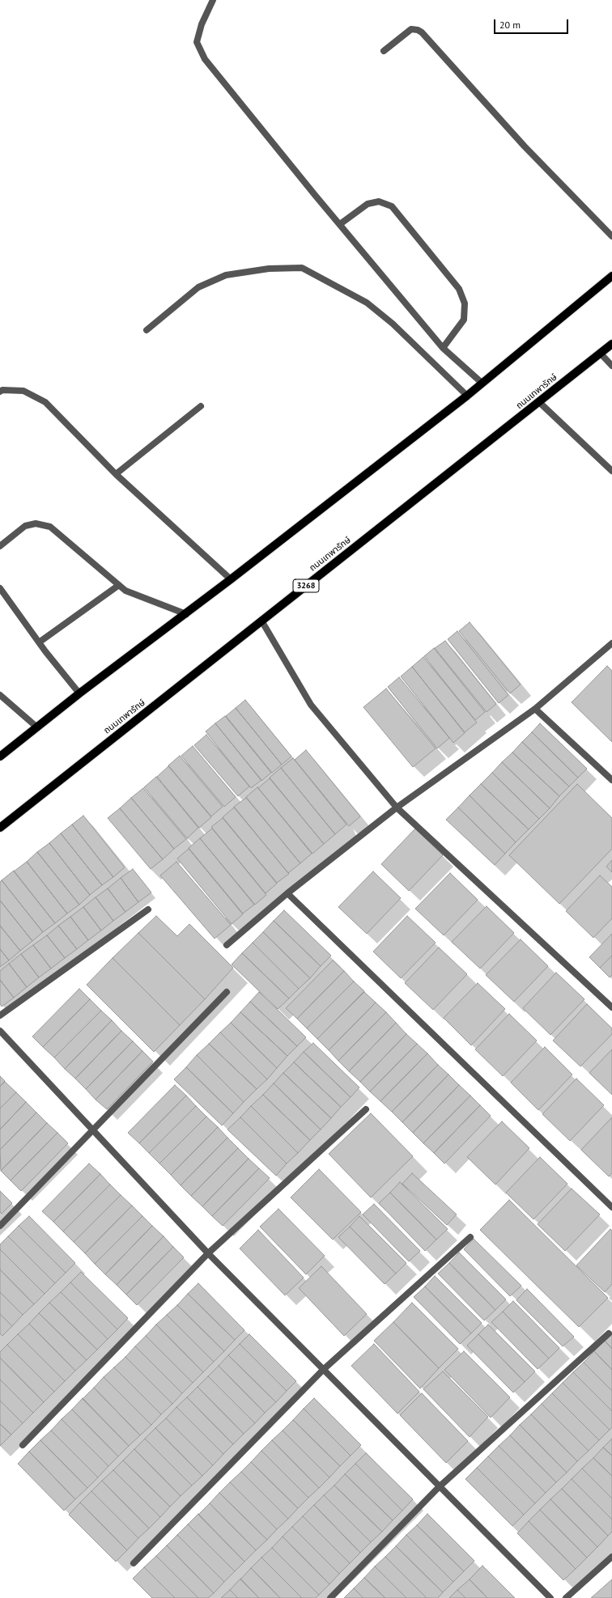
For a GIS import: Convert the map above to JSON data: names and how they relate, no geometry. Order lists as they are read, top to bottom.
{
  "streets": {
    "main road": ["ถนนเทพารักษ์", "3268"]
  },
  "scale_bar": "20 m"
}
